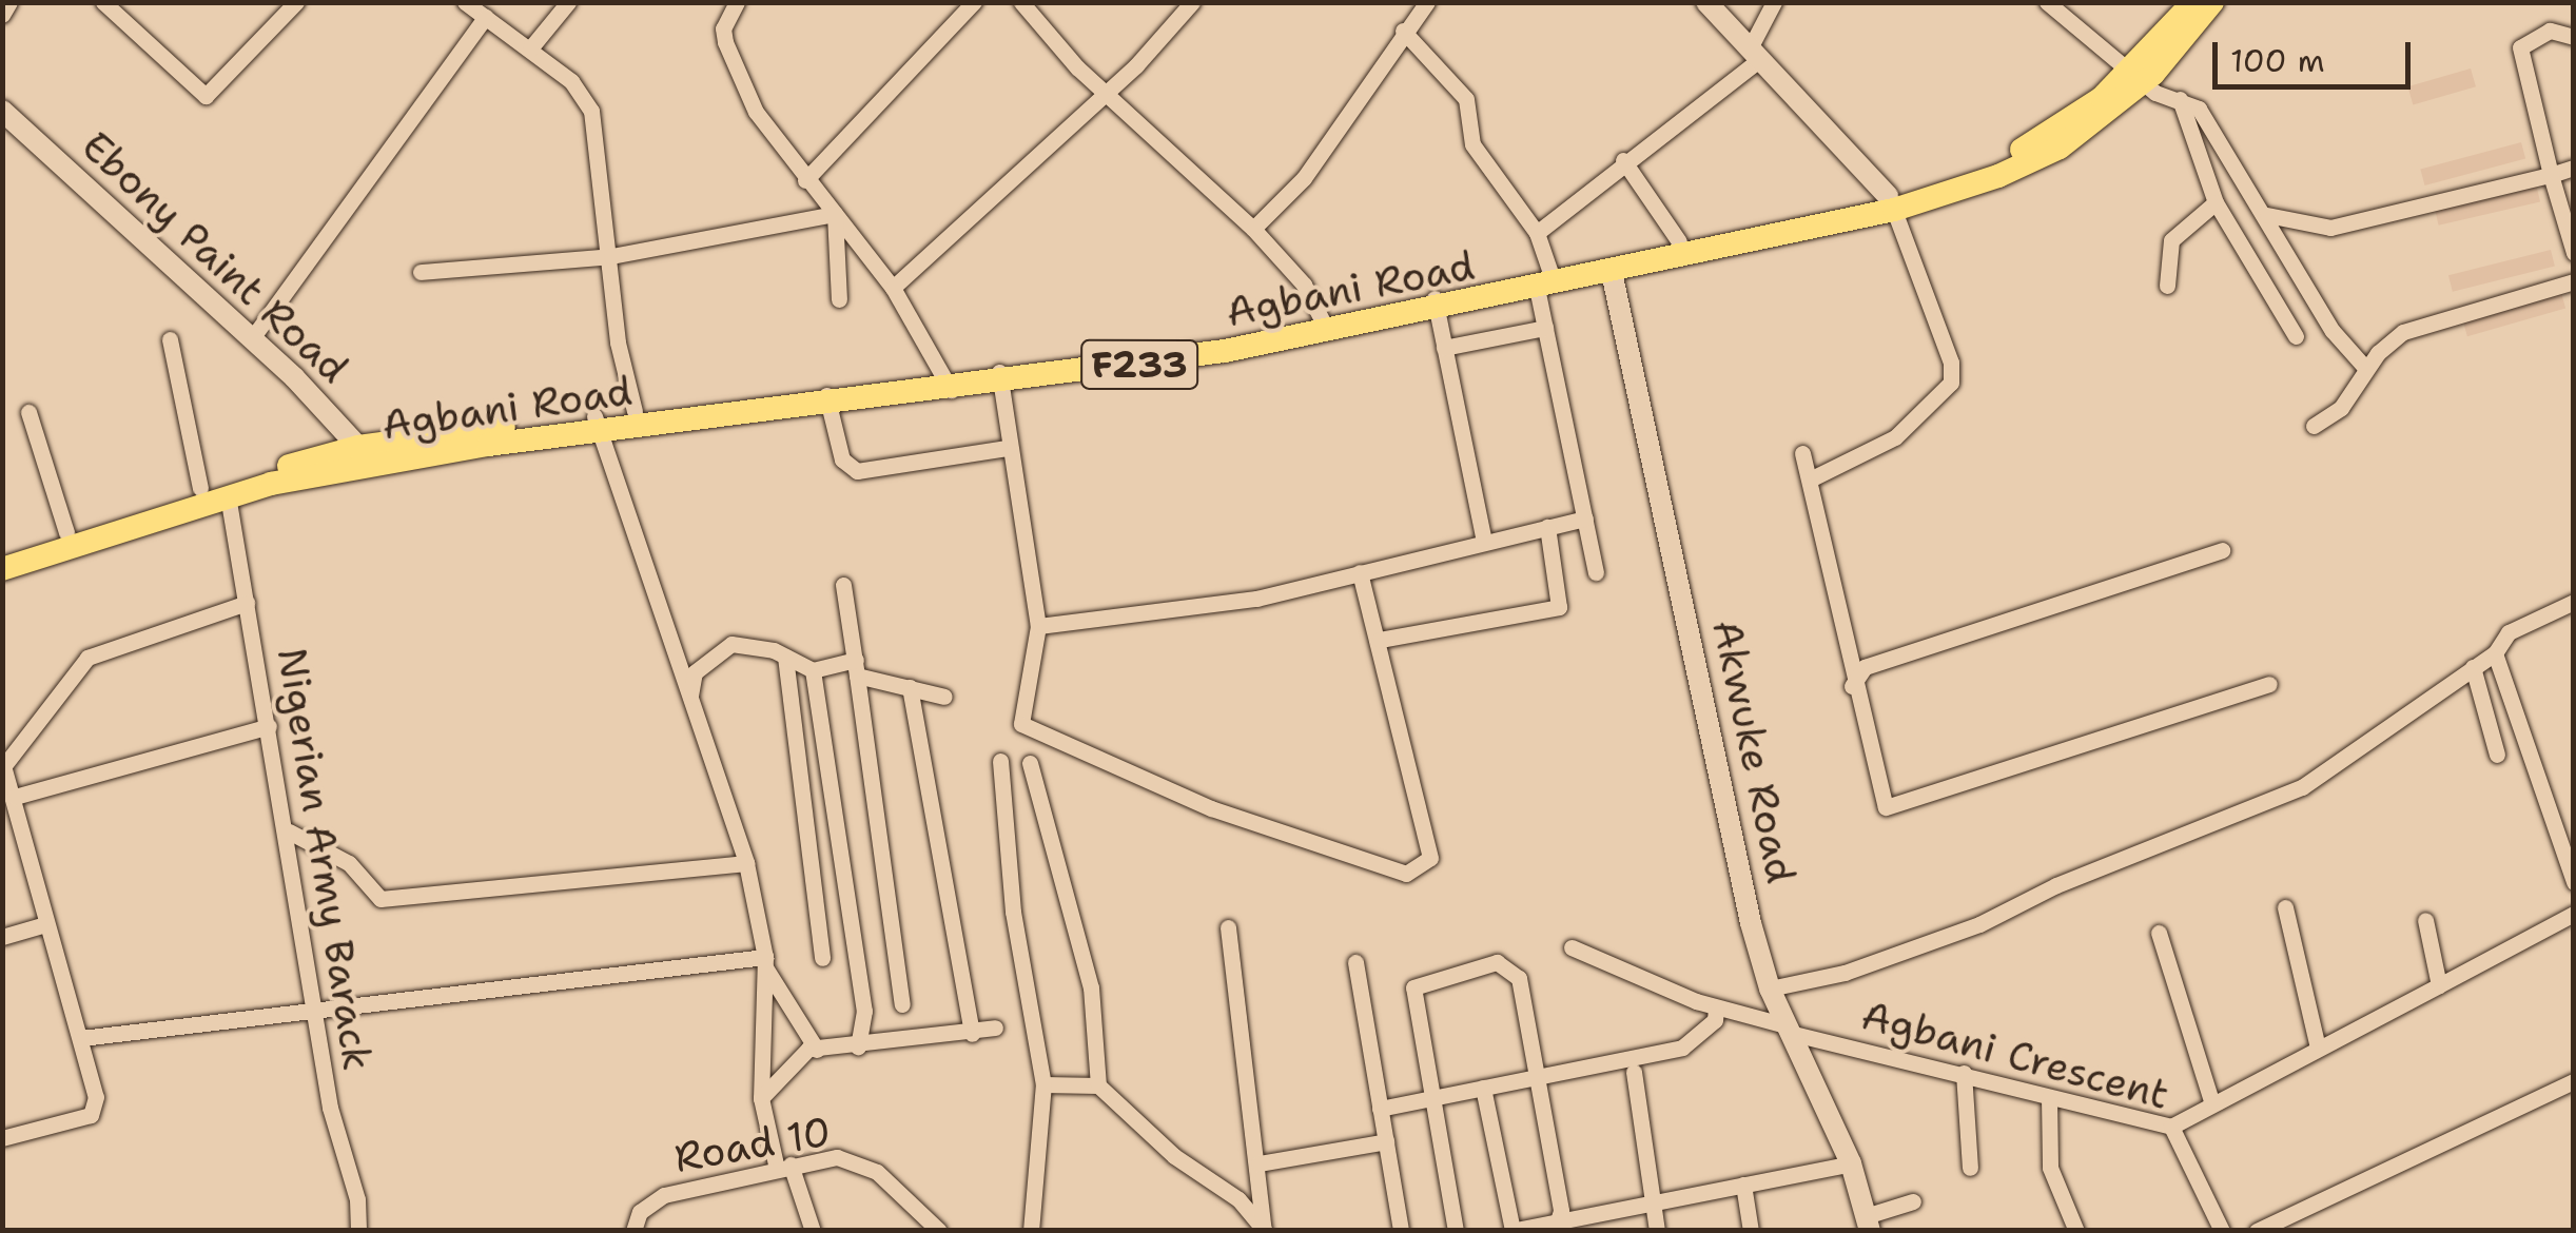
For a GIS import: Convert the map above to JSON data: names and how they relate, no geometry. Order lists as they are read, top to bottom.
{
  "streets": {
    "main road": [
      "Ebony Paint Road",
      "Agbani Road",
      "F233",
      "Akwuke Road"
    ],
    "street": ["Nigerian Army Barack", "Agbani Crescent", "Road 10"]
  },
  "crossings": [
    ["Ebony Paint Road", "Agbani Road"],
    ["Agbani Road", "Akwuke Road"],
    ["Agbani Road", "Nigerian Army Barack"],
    ["Akwuke Road", "Agbani Crescent"]
  ],
  "scale_bar": "100 m"
}
